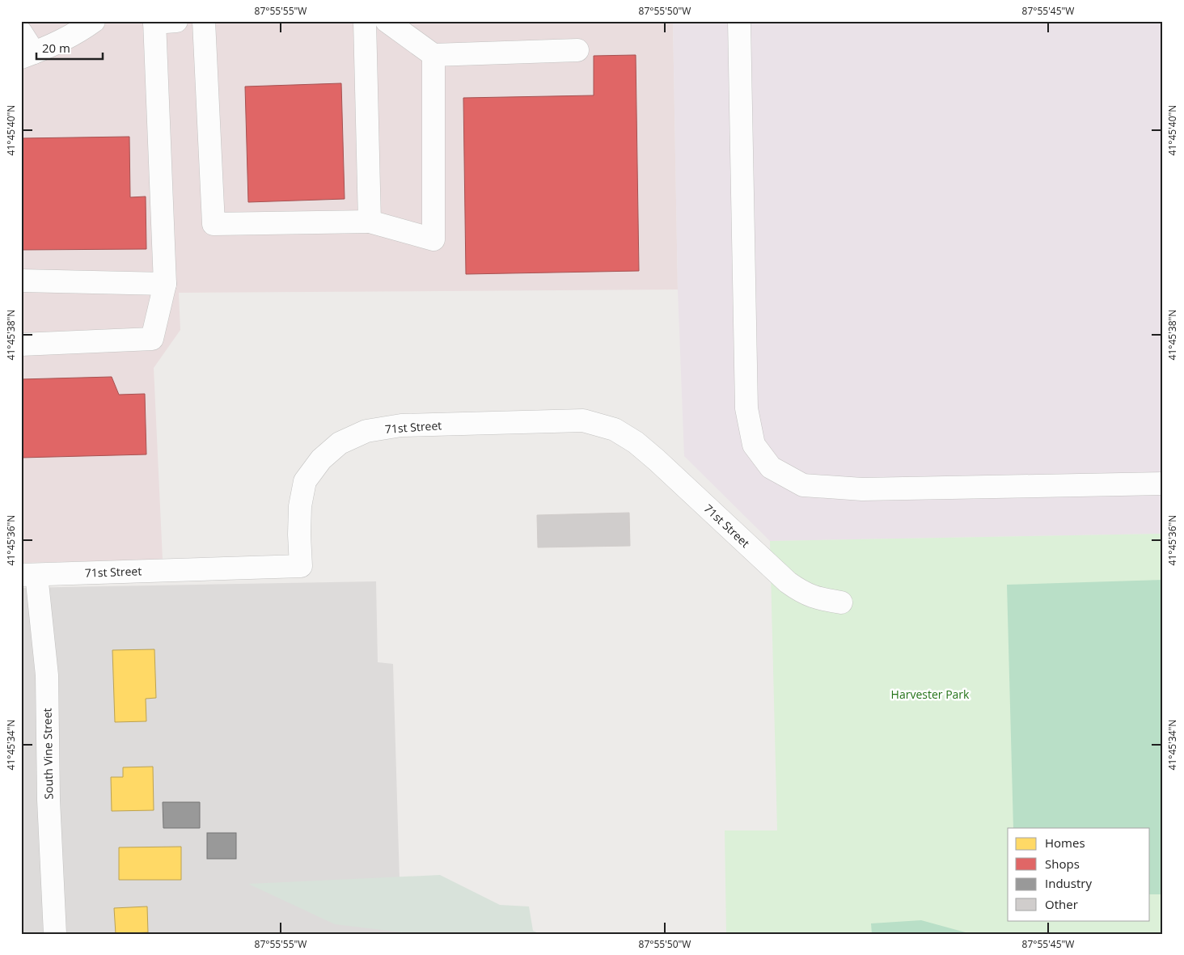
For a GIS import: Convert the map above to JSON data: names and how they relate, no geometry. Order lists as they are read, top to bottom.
{
  "streets": {
    "street": ["71st Street", "South Vine Street"]
  },
  "crossings": [
    ["71st Street", "South Vine Street"]
  ],
  "parks": ["Harvester Park"],
  "legend": [
    "Homes",
    "Shops",
    "Industry",
    "Other"
  ],
  "scale_bar": "20 m",
  "coordinates": [
    "87°55'55\"W",
    "87°55'50\"W",
    "87°55'45\"W",
    "41°45'40\"N",
    "41°45'38\"N",
    "41°45'36\"N",
    "41°45'34\"N"
  ]
}
